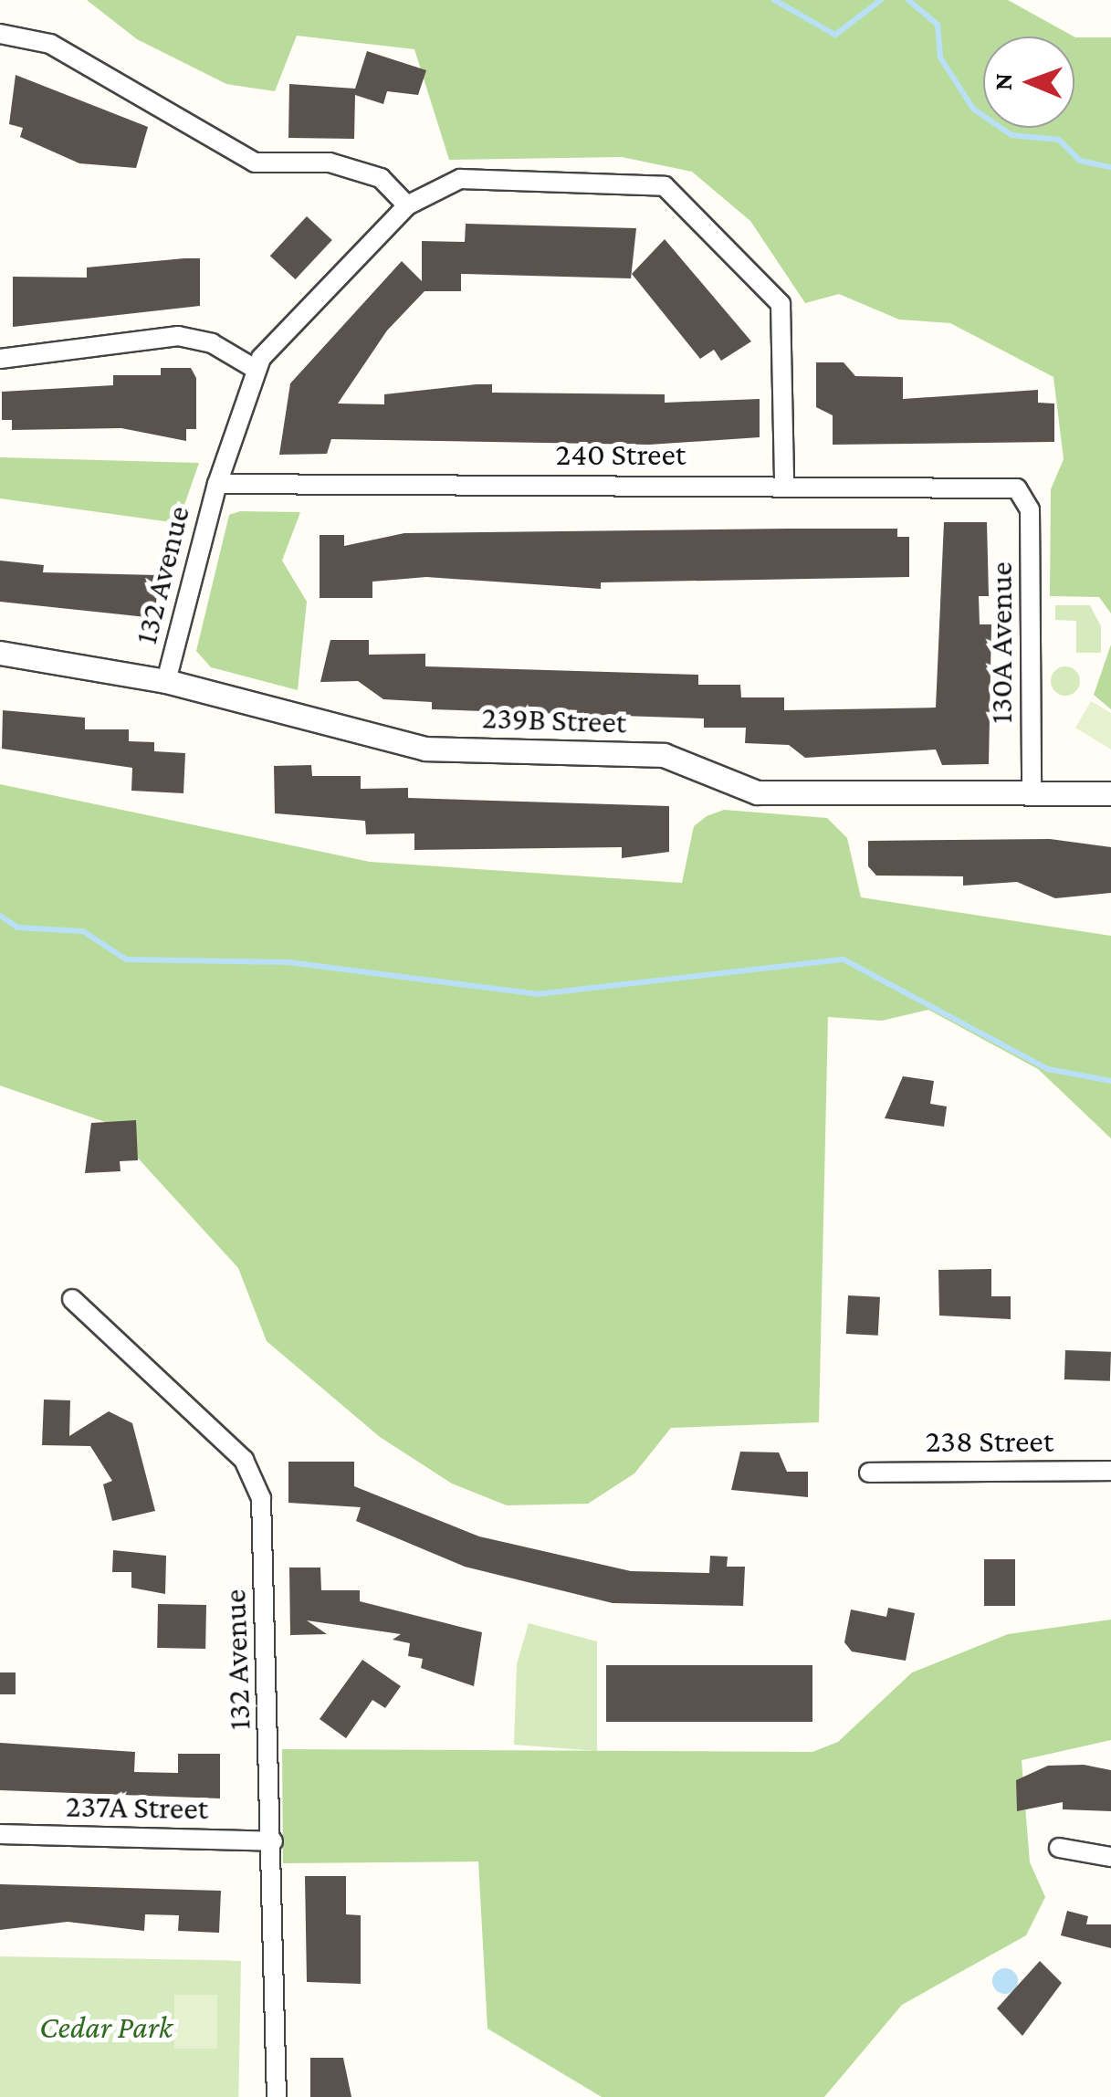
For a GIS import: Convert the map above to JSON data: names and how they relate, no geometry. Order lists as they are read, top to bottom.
{
  "streets": {
    "street": [
      "240 Street",
      "132 Avenue",
      "130A Avenue",
      "239B Street",
      "238 Street",
      "237A Street"
    ]
  },
  "crossings": [
    ["240 Street", "132 Avenue"],
    ["240 Street", "130A Avenue"],
    ["132 Avenue", "239B Street"],
    ["132 Avenue", "237A Street"],
    ["130A Avenue", "239B Street"]
  ],
  "parks": ["Cedar Park"],
  "north": "left"
}
